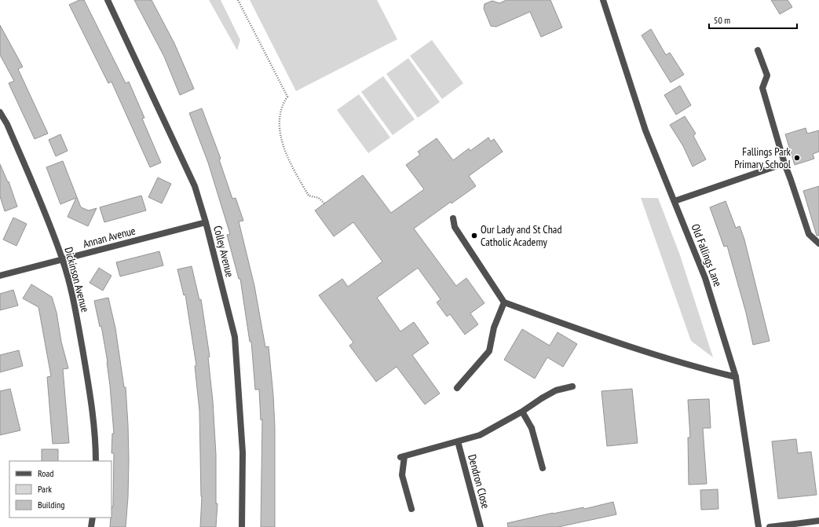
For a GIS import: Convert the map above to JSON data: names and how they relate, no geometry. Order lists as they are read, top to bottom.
{
  "streets": {
    "street": [
      "Annan Avenue",
      "Colley Avenue",
      "Old Fallings Lane",
      "Dickinson Avenue",
      "Dendron Close"
    ]
  },
  "crossings": [
    ["Annan Avenue", "Colley Avenue"],
    ["Annan Avenue", "Dickinson Avenue"]
  ],
  "places": ["Fallings Park Primary School", "Our Lady and St Chad Catholic Academy"],
  "legend": ["Road", "Park", "Building"],
  "scale_bar": "50 m"
}
